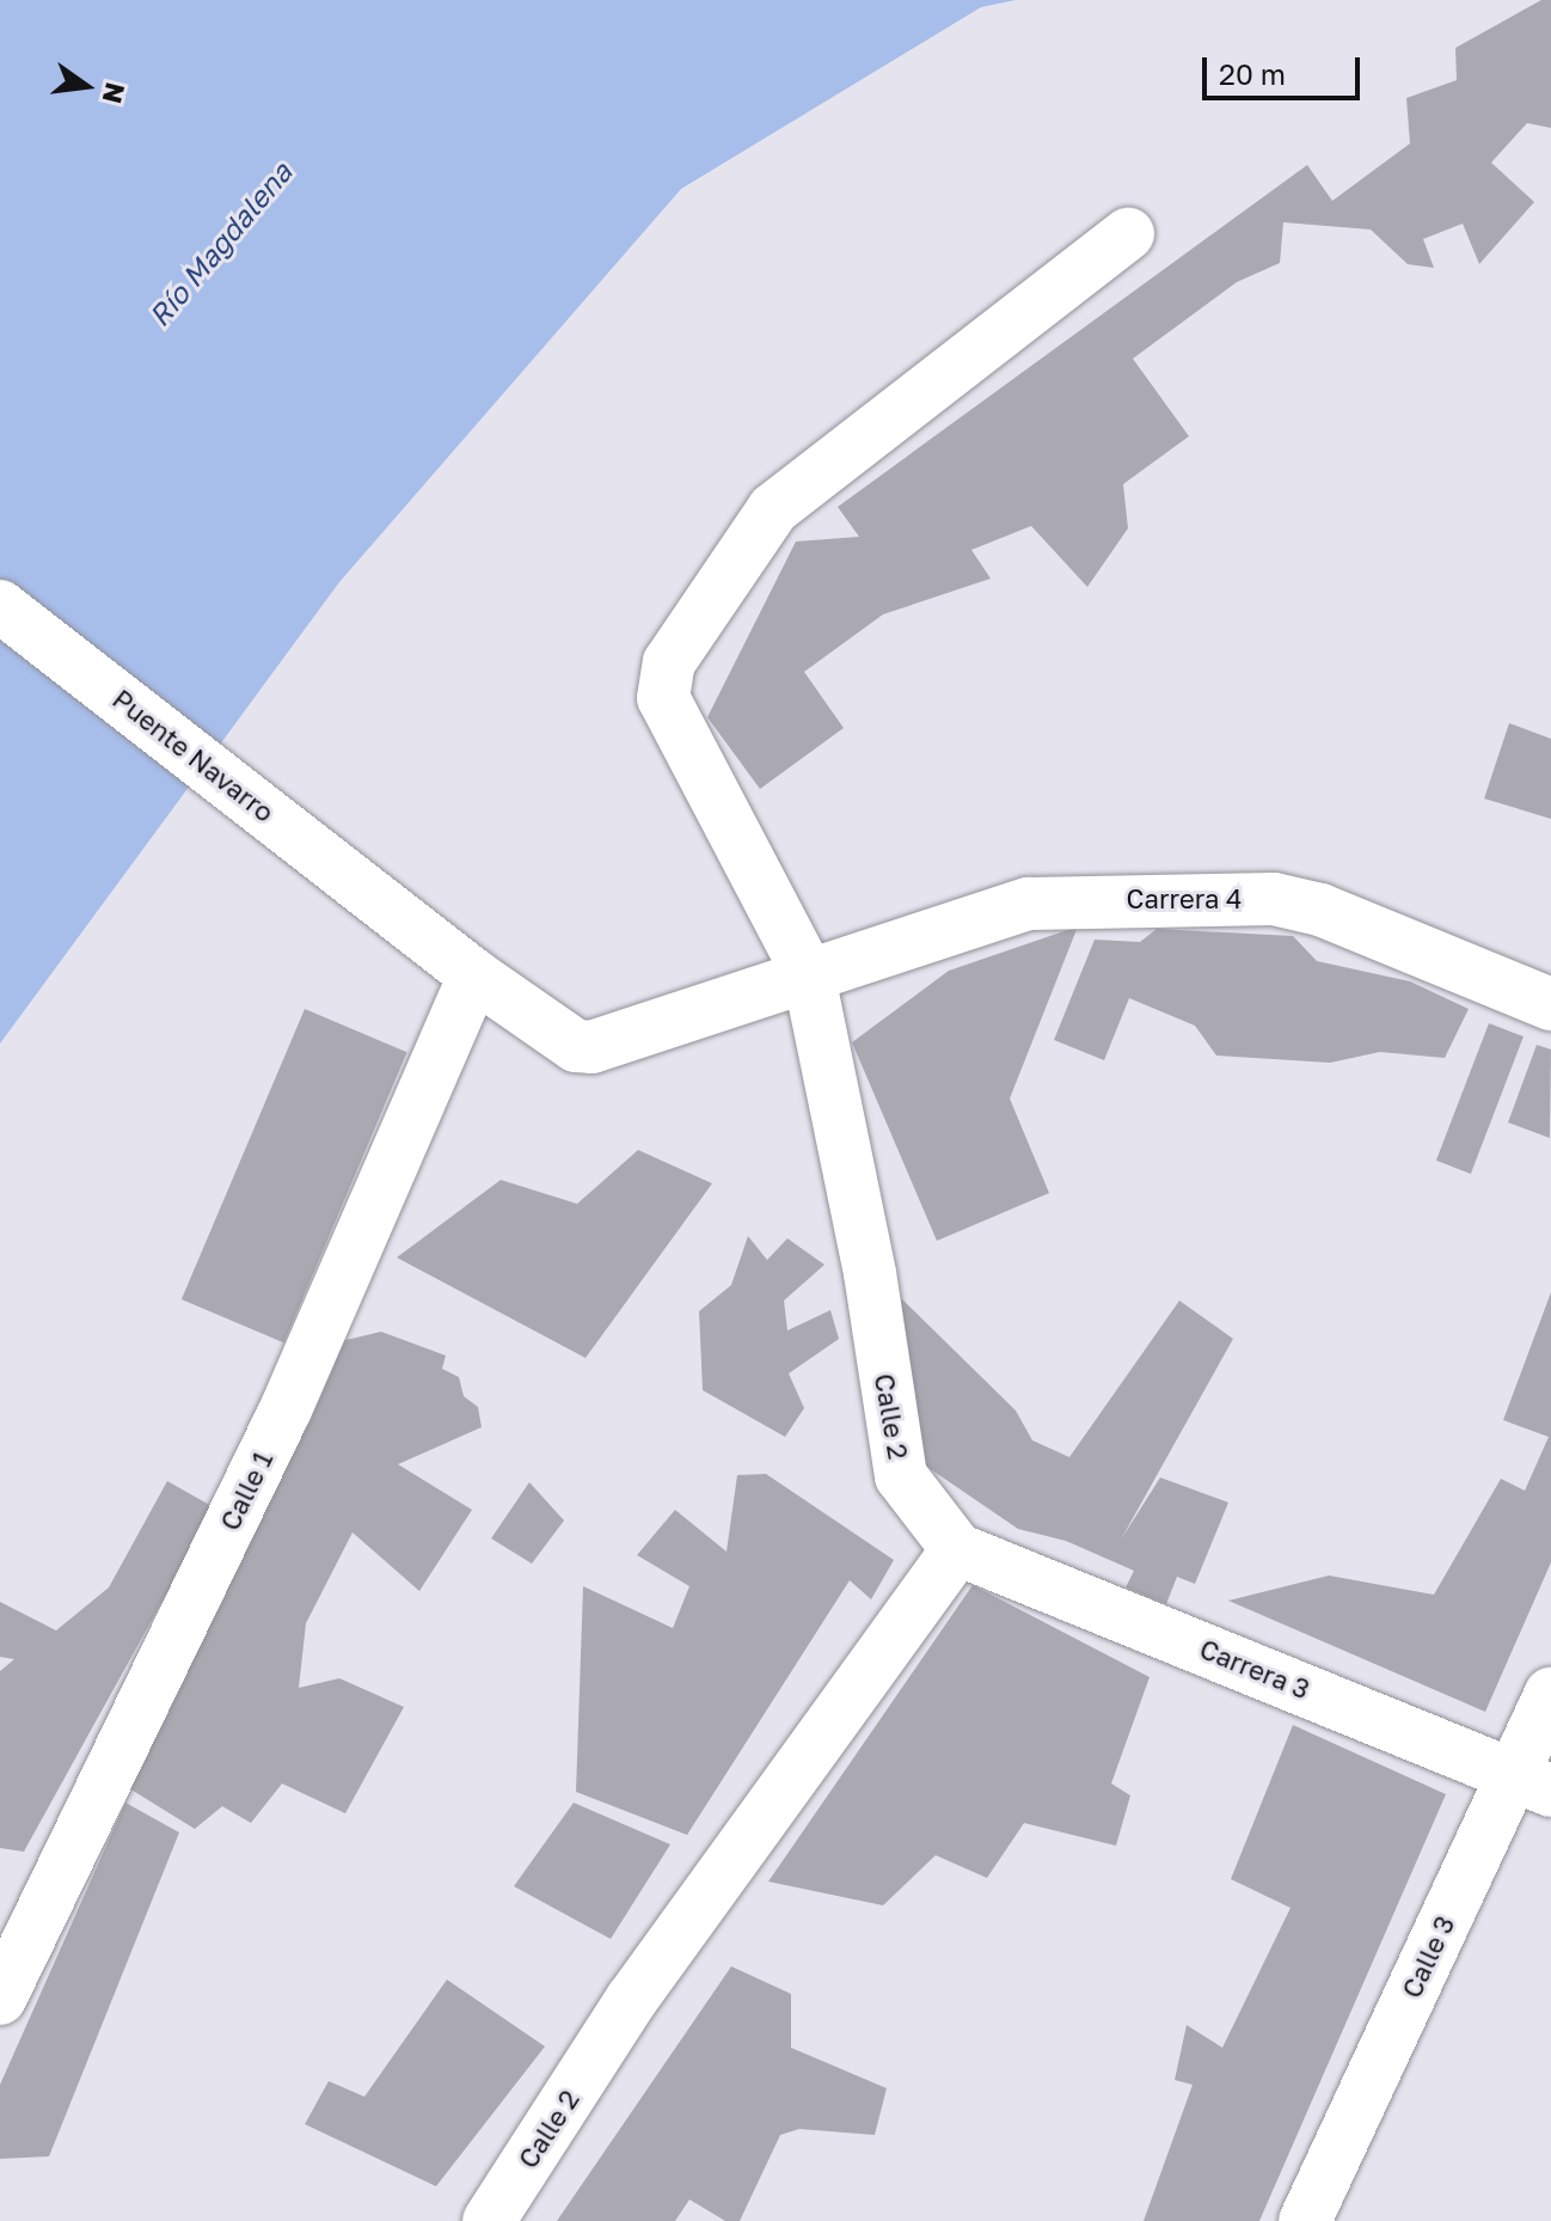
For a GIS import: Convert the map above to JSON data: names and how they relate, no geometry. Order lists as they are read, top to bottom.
{
  "streets": {
    "street": [
      "Puente Navarro",
      "Carrera 4",
      "Calle 2",
      "Calle 1",
      "Carrera 3",
      "Calle 3"
    ]
  },
  "crossings": [
    ["Puente Navarro", "Carrera 4"],
    ["Puente Navarro", "Calle 1"],
    ["Carrera 4", "Calle 2"],
    ["Carrera 4", "Calle 1"],
    ["Calle 2", "Carrera 3"],
    ["Carrera 3", "Calle 3"]
  ],
  "water": ["Río Magdalena"],
  "scale_bar": "20 m",
  "north": "right"
}
